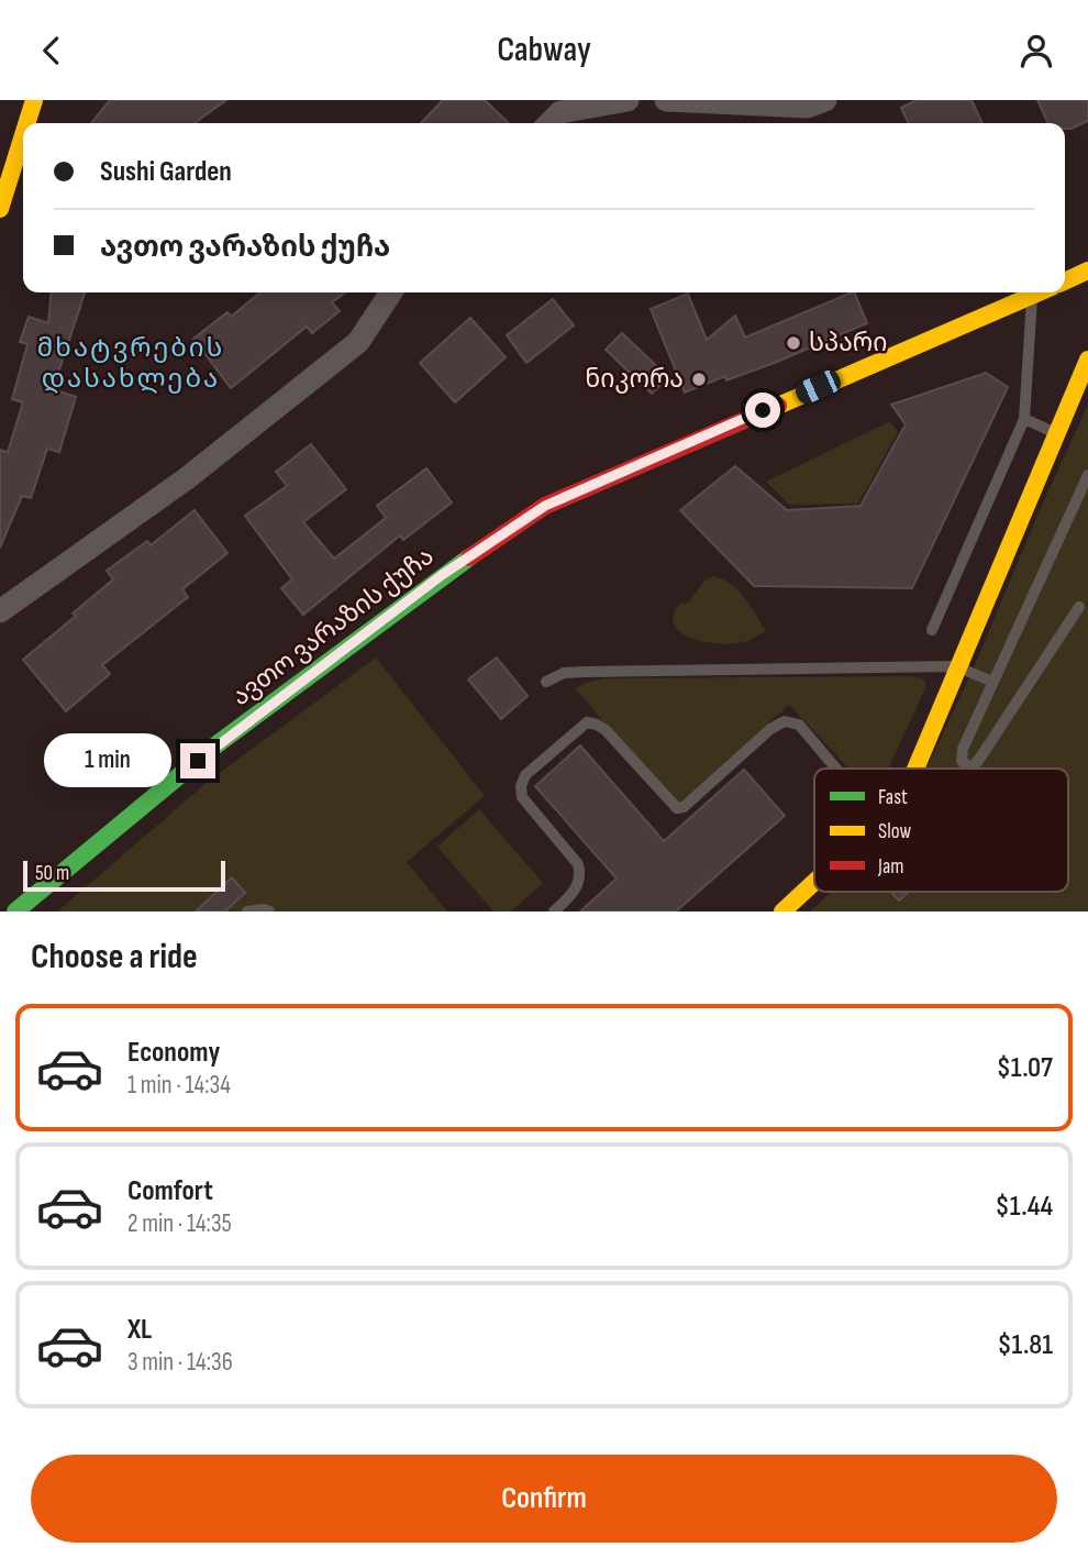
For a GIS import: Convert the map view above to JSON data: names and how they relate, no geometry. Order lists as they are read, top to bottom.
{
  "streets": {
    "street": ["ავთო ვარაზის ქუჩა"]
  },
  "districts": ["მხატვრების დასახლება"],
  "places": ["სპარი", "ნიკორა"],
  "legend": ["Fast", "Slow", "Jam"],
  "scale_bar": "50 m",
  "page": {
    "header": "Cabway",
    "banner": ["Sushi Garden", "ავთო ვარაზის ქუჩა"],
    "bubble": "1 min",
    "scale": "50 m",
    "heading": "Choose a ride",
    "list": [
      {
        "name": "Economy",
        "note": "1 min · 14:34",
        "value": "$1.07"
      },
      {
        "name": "Comfort",
        "note": "2 min · 14:35",
        "value": "$1.44"
      },
      {
        "name": "XL",
        "note": "3 min · 14:36",
        "value": "$1.81"
      }
    ],
    "buttons": "Confirm"
  }
}
